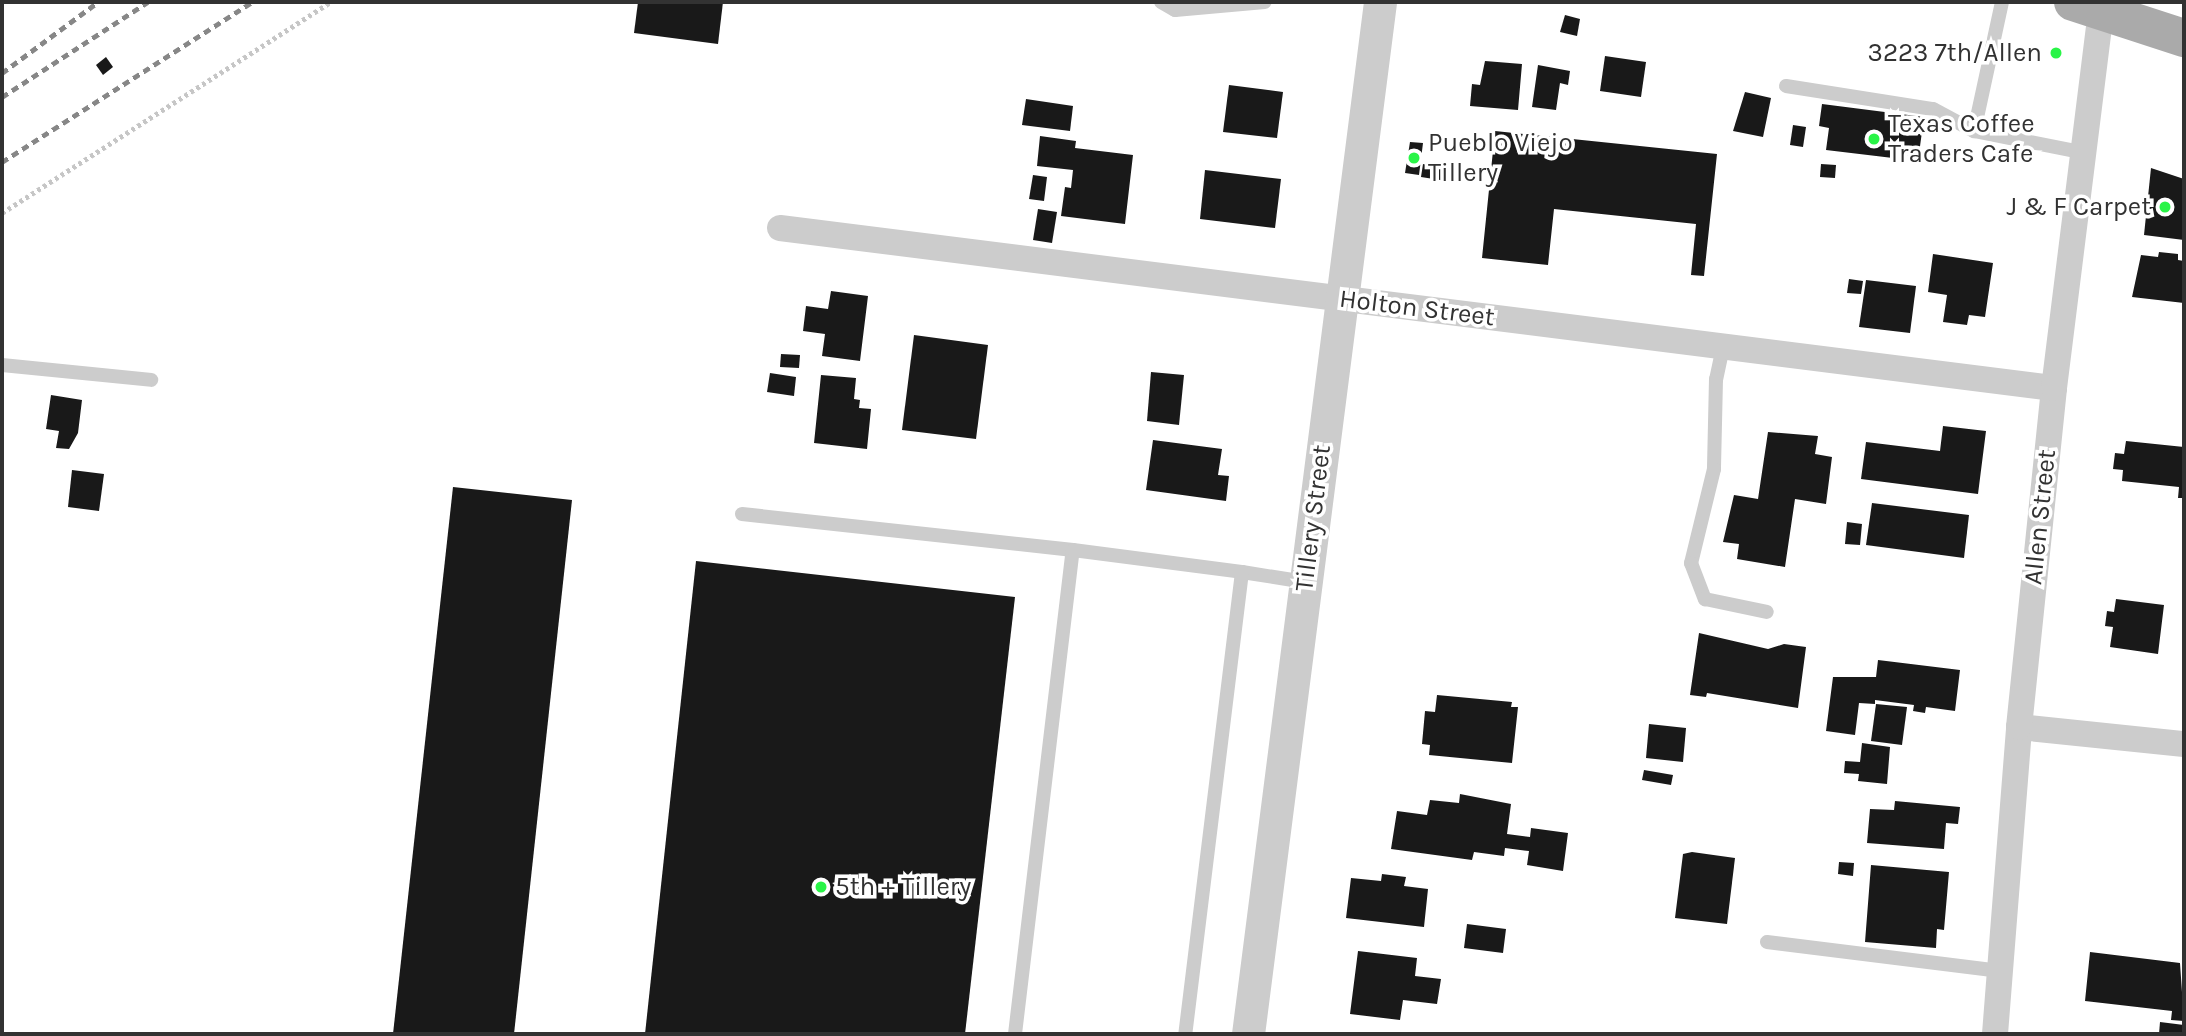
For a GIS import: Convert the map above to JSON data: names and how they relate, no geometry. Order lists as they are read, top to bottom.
{
  "streets": {
    "street": ["Holton Street", "Allen Street", "Tillery Street"]
  },
  "crossings": [
    ["Holton Street", "Allen Street"],
    ["Holton Street", "Tillery Street"]
  ],
  "places": [
    "3223 7th/Allen",
    "Texas Coffee Traders Cafe",
    "Pueblo Viejo Tillery",
    "J & F Carpet",
    "5th + Tillery"
  ]
}
